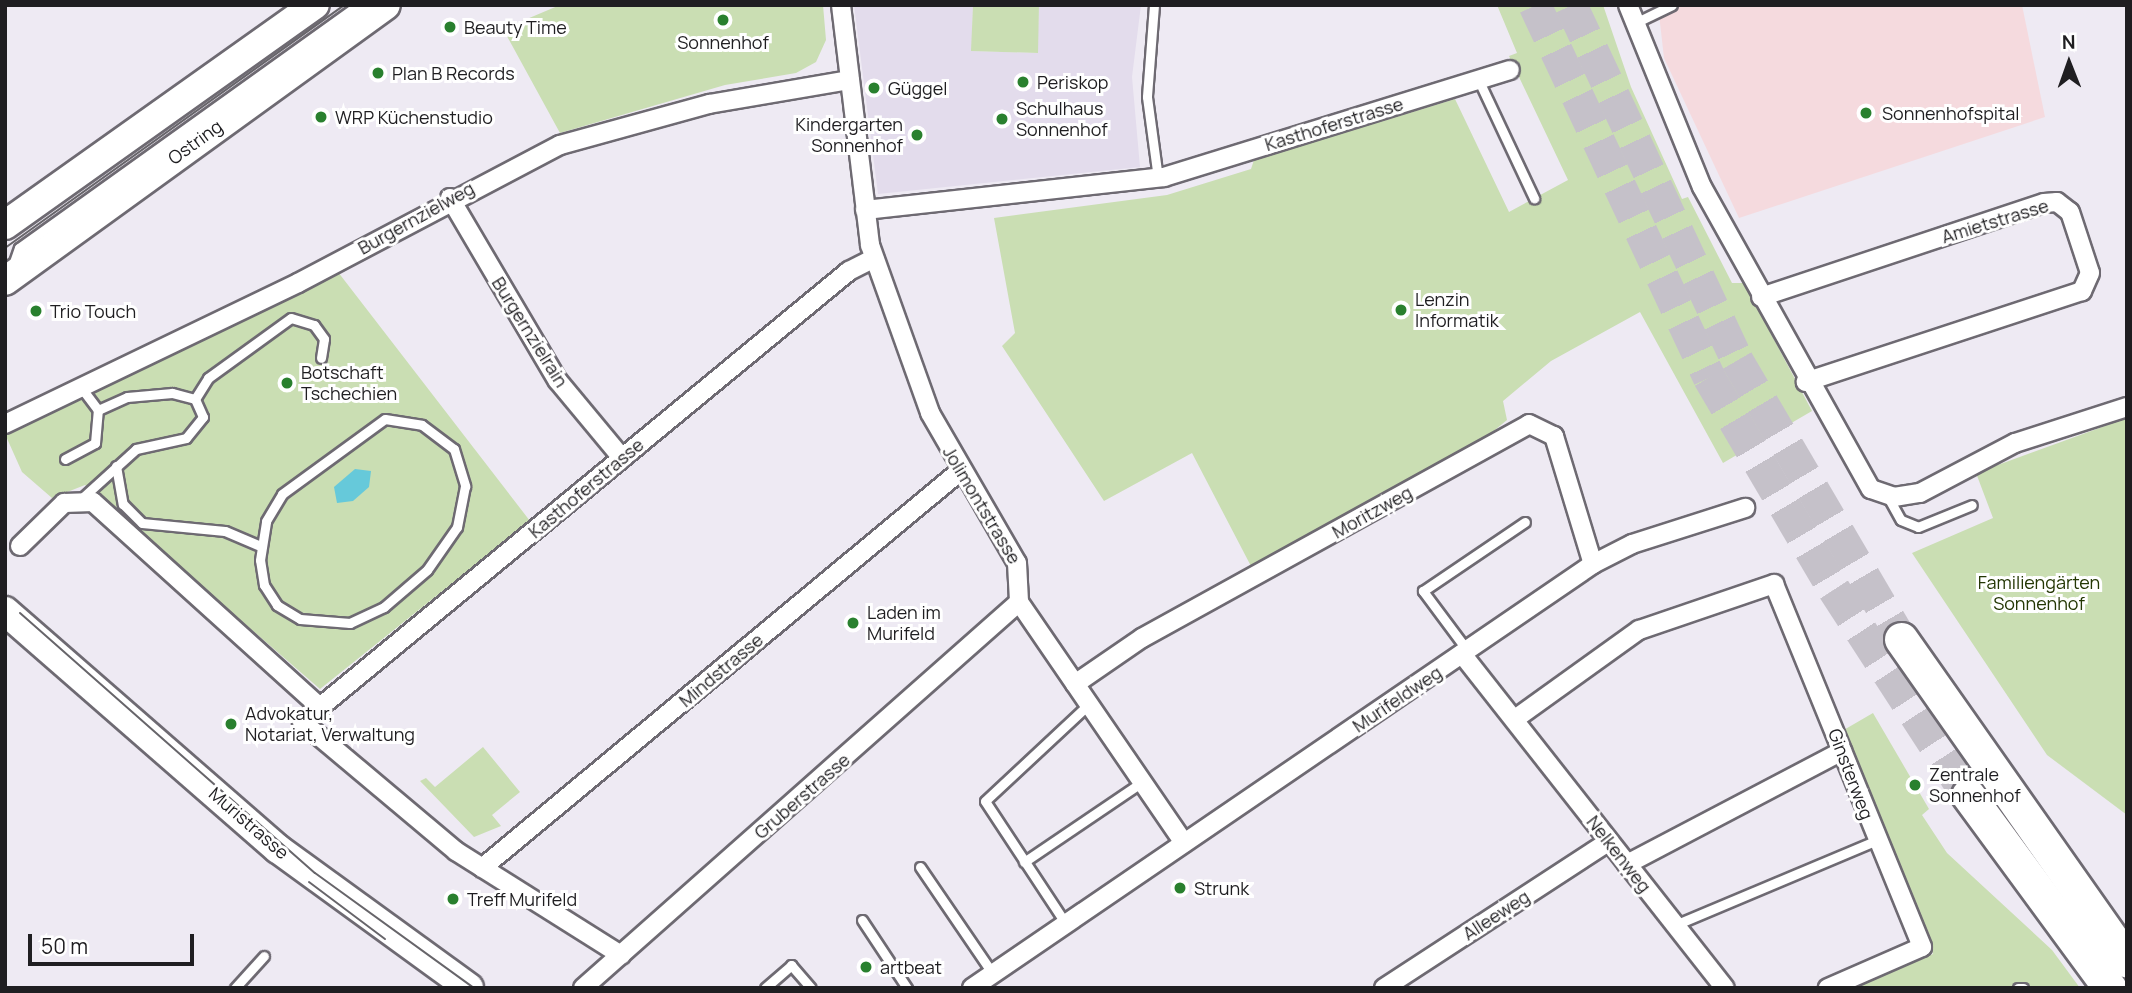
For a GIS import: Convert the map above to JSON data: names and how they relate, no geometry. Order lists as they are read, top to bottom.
{
  "streets": {
    "main road": ["Ostring", "Muristrasse"],
    "street": [
      "Kasthoferstrasse",
      "Burgernzielweg",
      "Amietstrasse",
      "Burgernzielrain",
      "Jolimontstrasse",
      "Moritzweg",
      "Mindstrasse",
      "Murifeldweg",
      "Ginsterweg",
      "Gruberstrasse",
      "Nelkenweg",
      "Alleeweg"
    ]
  },
  "crossings": [
    ["Kasthoferstrasse", "Burgernzielrain"],
    ["Kasthoferstrasse", "Jolimontstrasse"],
    ["Kasthoferstrasse", "Mindstrasse"],
    ["Burgernzielweg", "Burgernzielrain"],
    ["Burgernzielweg", "Jolimontstrasse"],
    ["Jolimontstrasse", "Mindstrasse"],
    ["Jolimontstrasse", "Gruberstrasse"],
    ["Moritzweg", "Murifeldweg"],
    ["Murifeldweg", "Nelkenweg"],
    ["Ginsterweg", "Nelkenweg"],
    ["Nelkenweg", "Alleeweg"]
  ],
  "parks": ["Familiengärten Sonnenhof"],
  "places": [
    "Sonnenhof",
    "Beauty Time",
    "Plan B Records",
    "Periskop",
    "Güggel",
    "Sonnenhofspital",
    "WRP Küchenstudio",
    "Schulhaus Sonnenhof",
    "Kindergarten Sonnenhof",
    "Lenzin Informatik",
    "Trio Touch",
    "Botschaft Tschechien",
    "Laden im Murifeld",
    "Advokatur, Notariat, Verwaltung",
    "Zentrale Sonnenhof",
    "Strunk",
    "Treff Murifeld",
    "artbeat"
  ],
  "scale_bar": "50 m",
  "north": "top"
}
